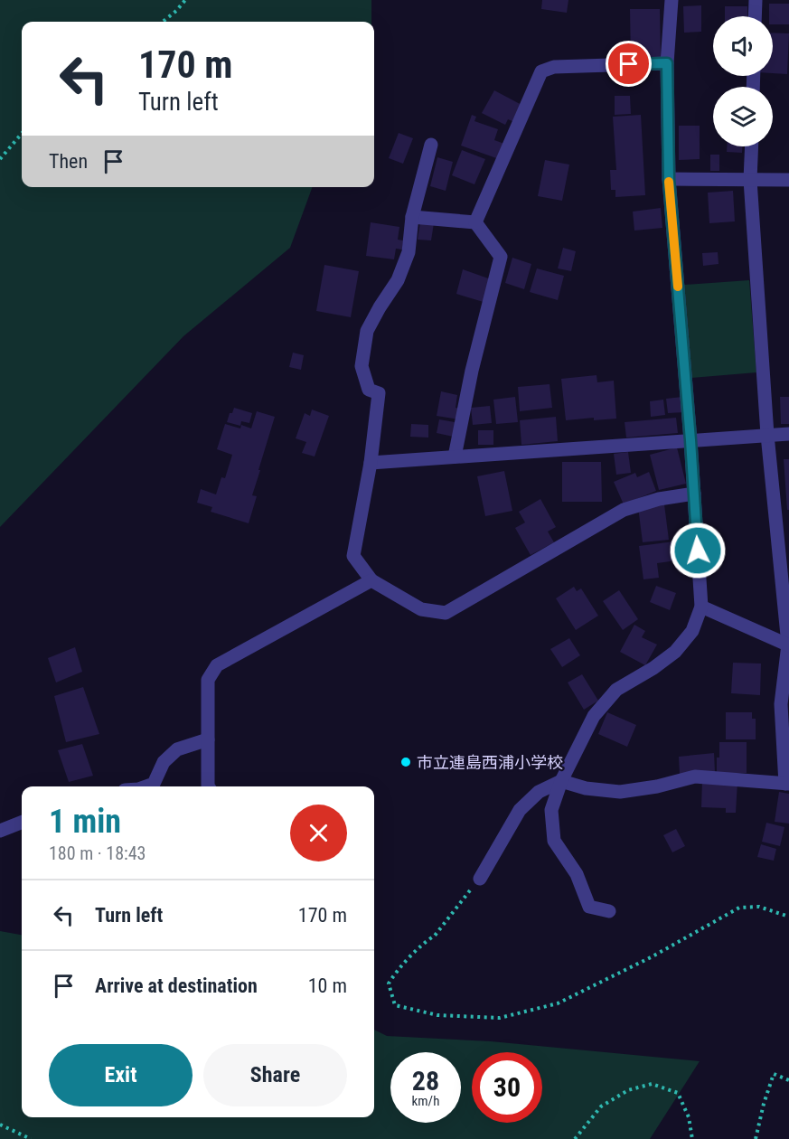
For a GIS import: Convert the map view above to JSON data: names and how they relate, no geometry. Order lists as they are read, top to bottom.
{
  "places": ["市立連島西浦小学校"],
  "page": {
    "turn": ["170 m", "Turn left"],
    "then": "Then",
    "heading": ["1 min", "180 m · 18:43"],
    "list": [
      {
        "name": "Turn left",
        "value": "170 m"
      },
      {
        "name": "Arrive at destination",
        "value": "10 m"
      }
    ],
    "buttons": ["Exit", "Share"],
    "speed": "28 km/h",
    "limit": "30"
  }
}
